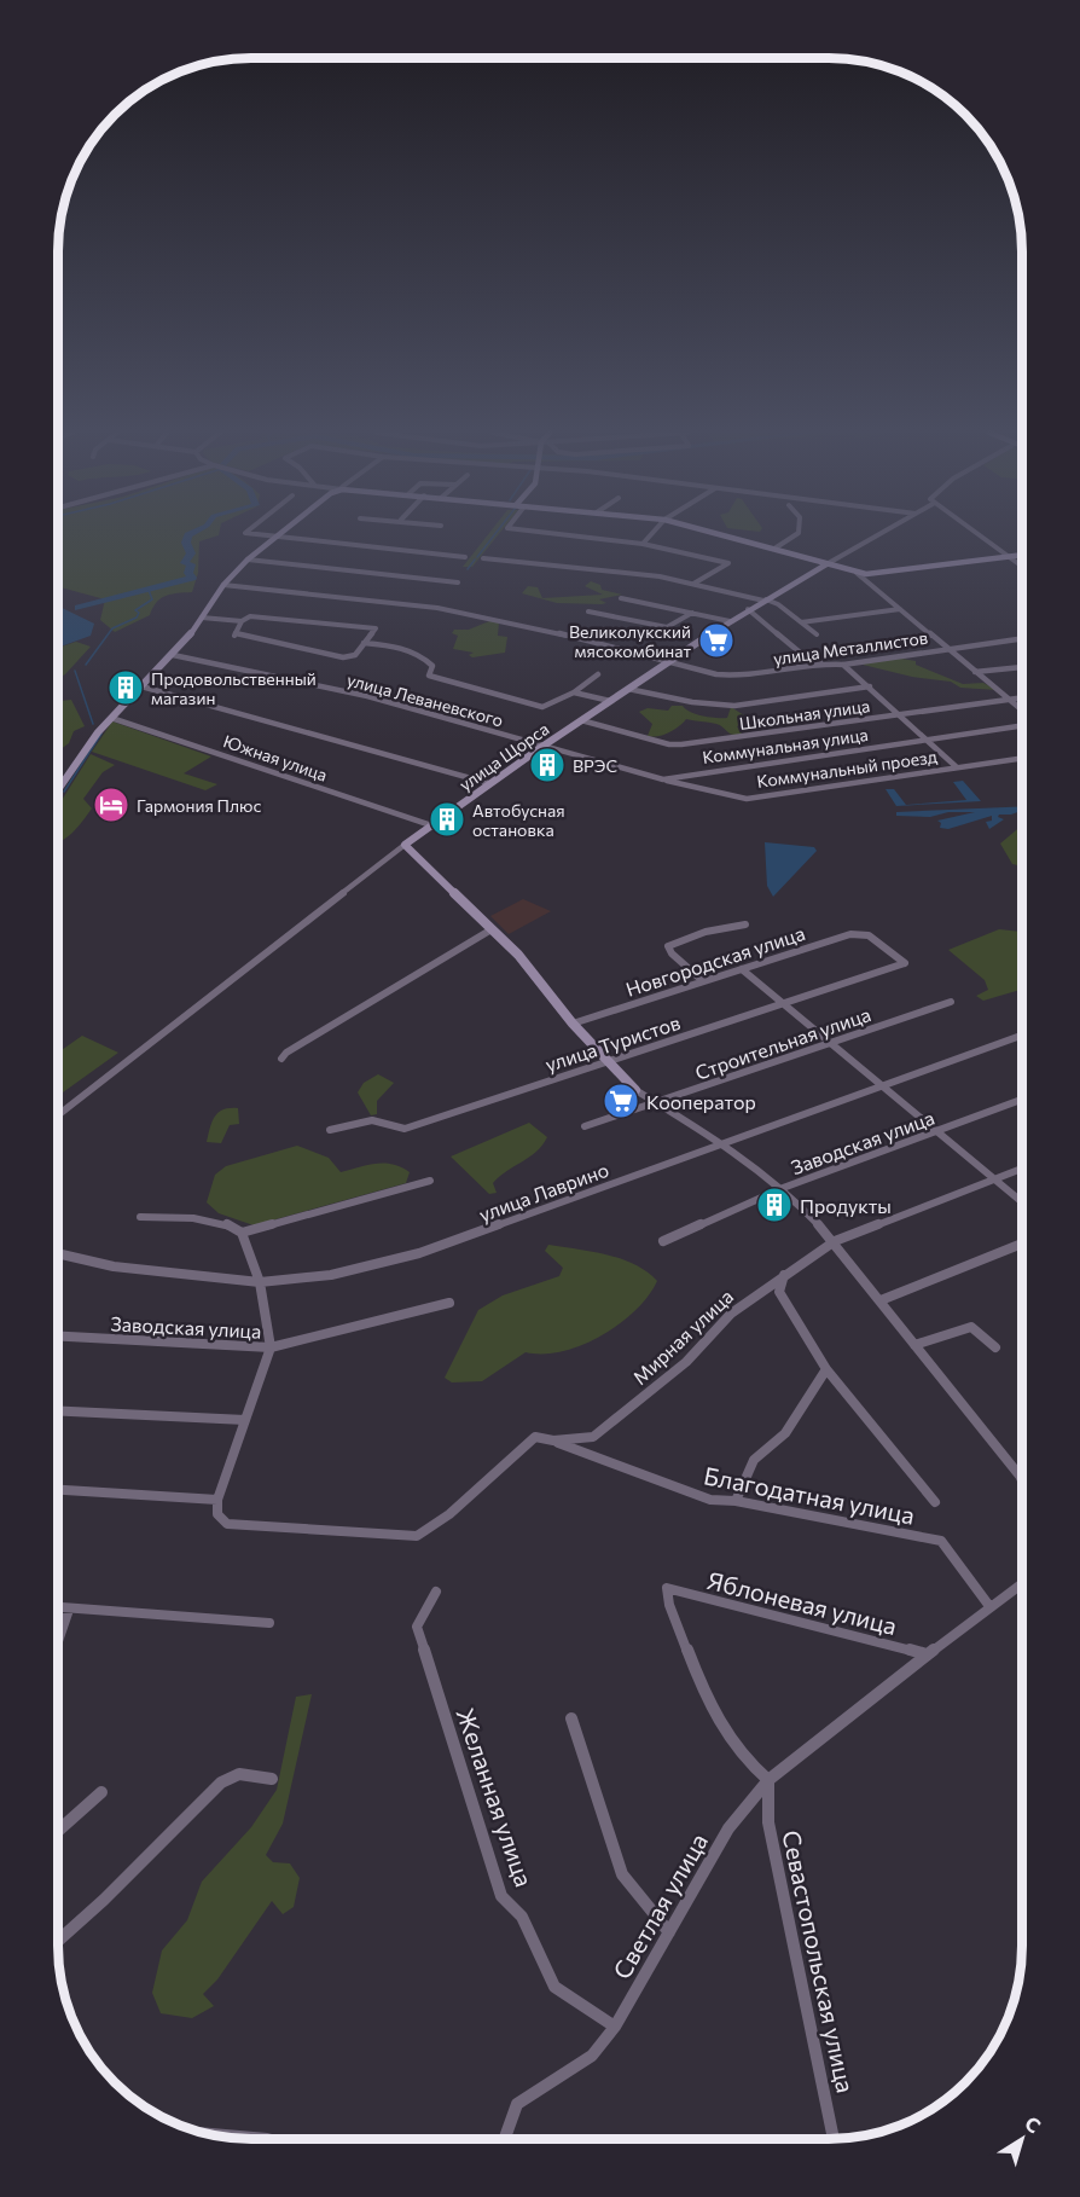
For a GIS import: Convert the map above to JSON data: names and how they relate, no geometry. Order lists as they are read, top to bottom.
{
  "streets": {
    "main road": ["улица Щорса"],
    "street": [
      "улица Металлистов",
      "улица Леваневского",
      "Школьная улица",
      "Коммунальная улица",
      "Южная улица",
      "Коммунальный проезд",
      "Новгородская улица",
      "улица Туристов",
      "Строительная улица",
      "Заводская улица",
      "улица Лаврино",
      "Мирная улица",
      "Благодатная улица",
      "Яблоневая улица",
      "Желанная улица",
      "Светлая улица",
      "Севастопольская улица"
    ]
  },
  "crossings": [
    ["улица Металлистов", "улица Щорса"],
    ["улица Леваневского", "Коммунальная улица"],
    ["улица Леваневского", "улица Щорса"],
    ["Школьная улица", "улица Щорса"],
    ["Коммунальная улица", "улица Щорса"],
    ["Коммунальная улица", "Коммунальный проезд"],
    ["улица Щорса", "Южная улица"],
    ["Новгородская улица", "улица Туристов"],
    ["Мирная улица", "Благодатная улица"],
    ["Благодатная улица", "Светлая улица"],
    ["Яблоневая улица", "Светлая улица"],
    ["Яблоневая улица", "Севастопольская улица"],
    ["Желанная улица", "Светлая улица"],
    ["Светлая улица", "Севастопольская улица"]
  ],
  "places": {
    "supermarket": ["Великолукский мясокомбинат", "Кооператор"],
    "building": [
      "Продовольственный магазин",
      "ВРЭС",
      "Автобусная остановка",
      "Продукты"
    ],
    "hotel": ["Гармония Плюс"]
  },
  "north": "top right"
}
